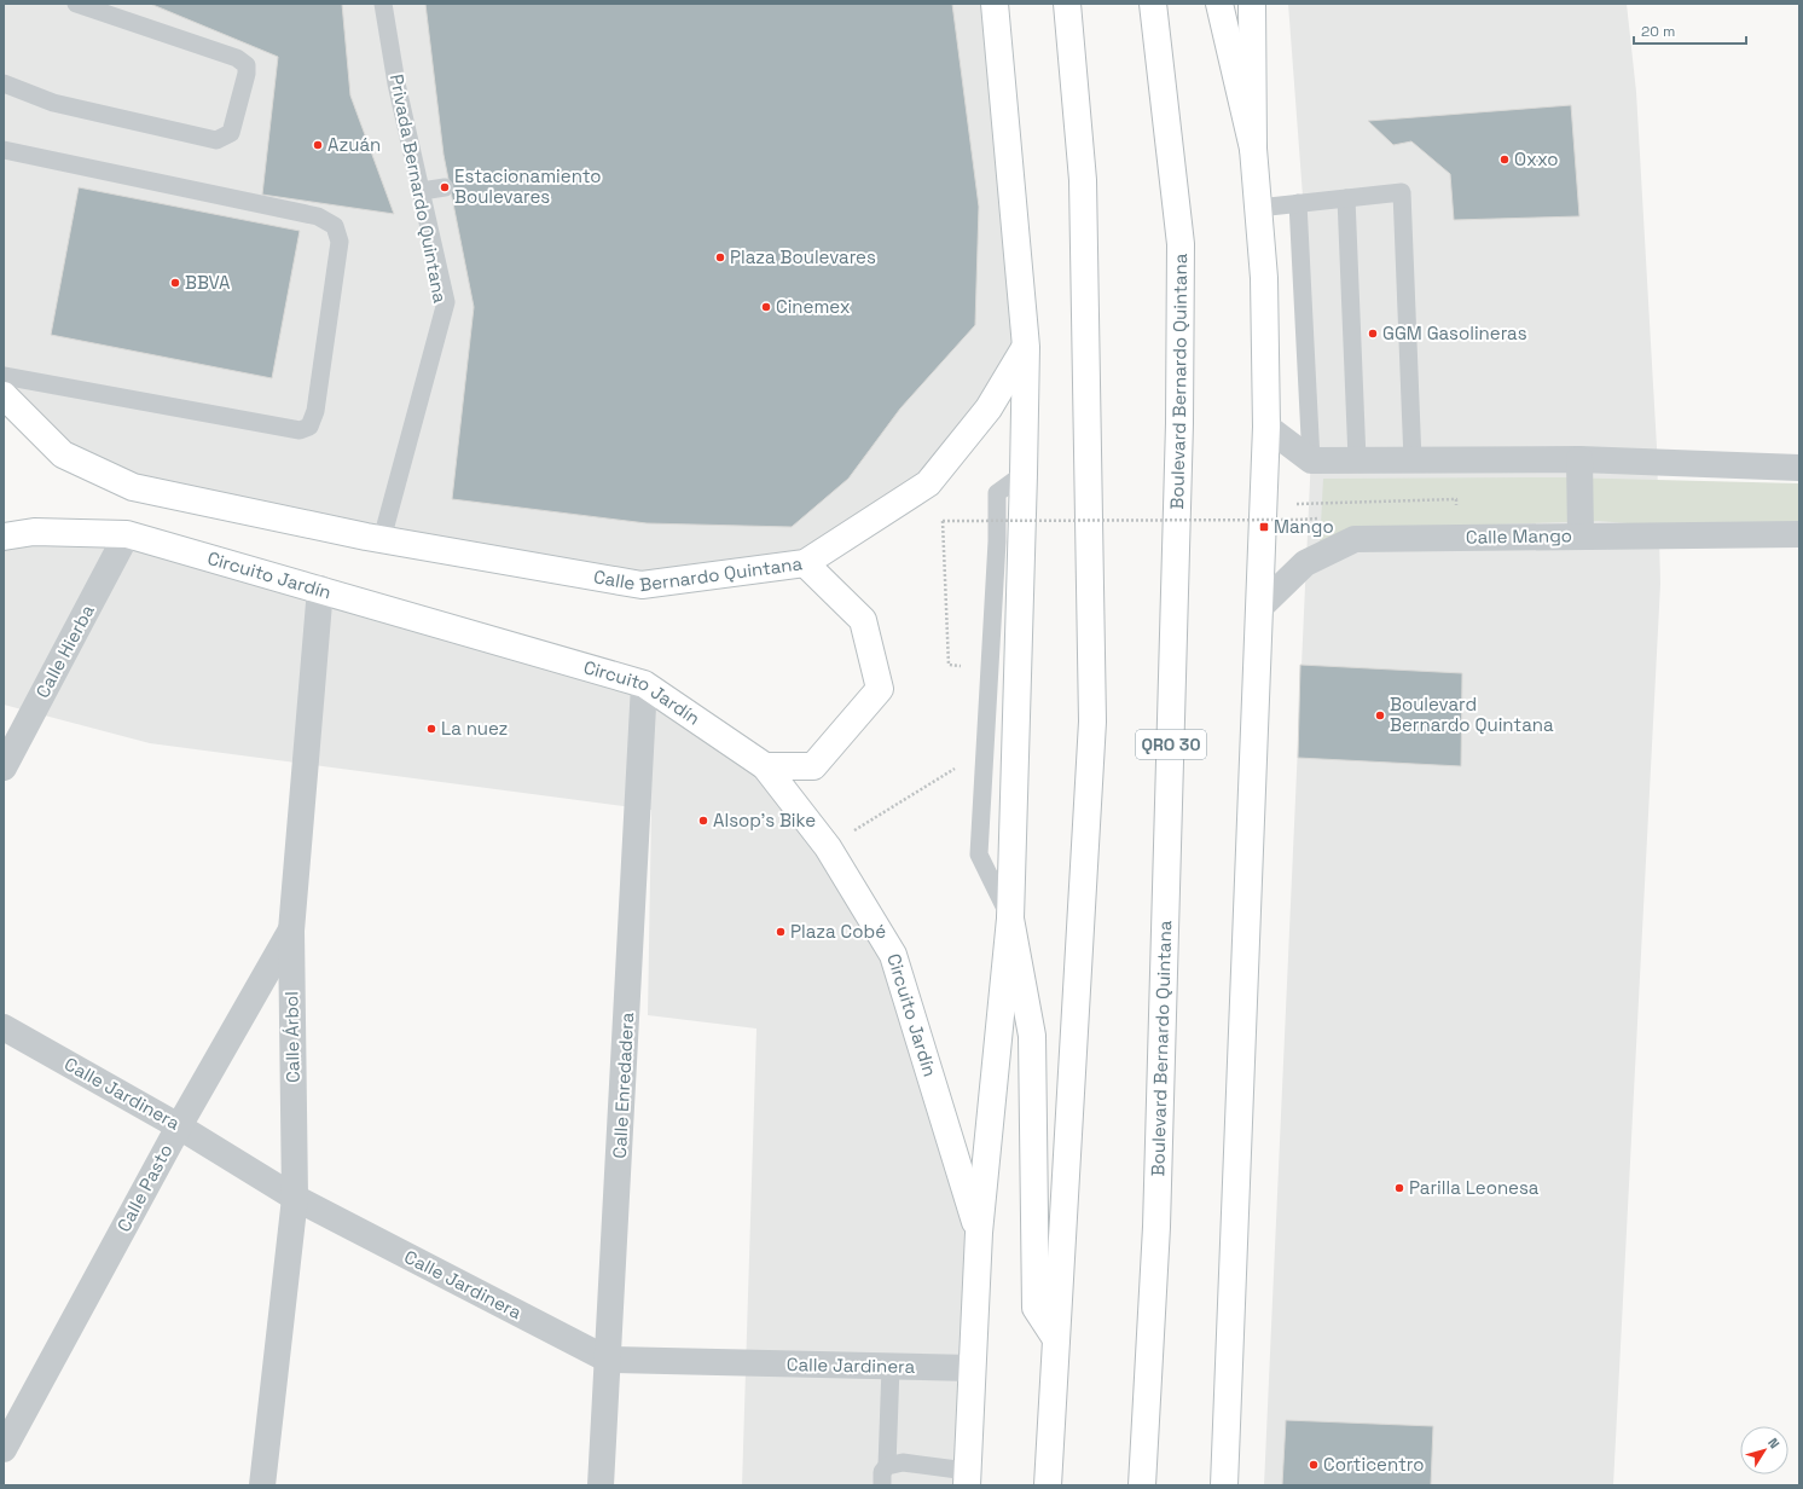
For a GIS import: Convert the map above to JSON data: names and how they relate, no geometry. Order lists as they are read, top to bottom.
{
  "streets": {
    "main road": [
      "Boulevard Bernardo Quintana",
      "Calle Bernardo Quintana",
      "Circuito Jardín",
      "QRO 30"
    ],
    "street": [
      "Calle Mango",
      "Calle Hierba",
      "Calle Árbol",
      "Calle Enredadera",
      "Calle Jardinera",
      "Calle Pasto"
    ],
    "lane": ["Privada Bernardo Quintana"]
  },
  "crossings": [
    ["Privada Bernardo Quintana", "Calle Bernardo Quintana"],
    ["Circuito Jardín", "Calle Hierba"],
    ["Circuito Jardín", "Calle Árbol"],
    ["Circuito Jardín", "Calle Enredadera"],
    ["Calle Árbol", "Calle Jardinera"],
    ["Calle Árbol", "Calle Pasto"],
    ["Calle Enredadera", "Calle Jardinera"],
    ["Calle Jardinera", "Calle Pasto"]
  ],
  "places": {
    "other": [
      "Azuán",
      "Oxxo",
      "Estacionamiento Boulevares",
      "Plaza Boulevares",
      "BBVA",
      "Cinemex",
      "GGM Gasolineras",
      "Boulevard Bernardo Quintana",
      "La nuez",
      "Alsop's Bike",
      "Plaza Cobé",
      "Parilla Leonesa",
      "Corticentro"
    ],
    "transit": ["Mango"]
  },
  "scale_bar": "20 m",
  "north": "top right"
}
